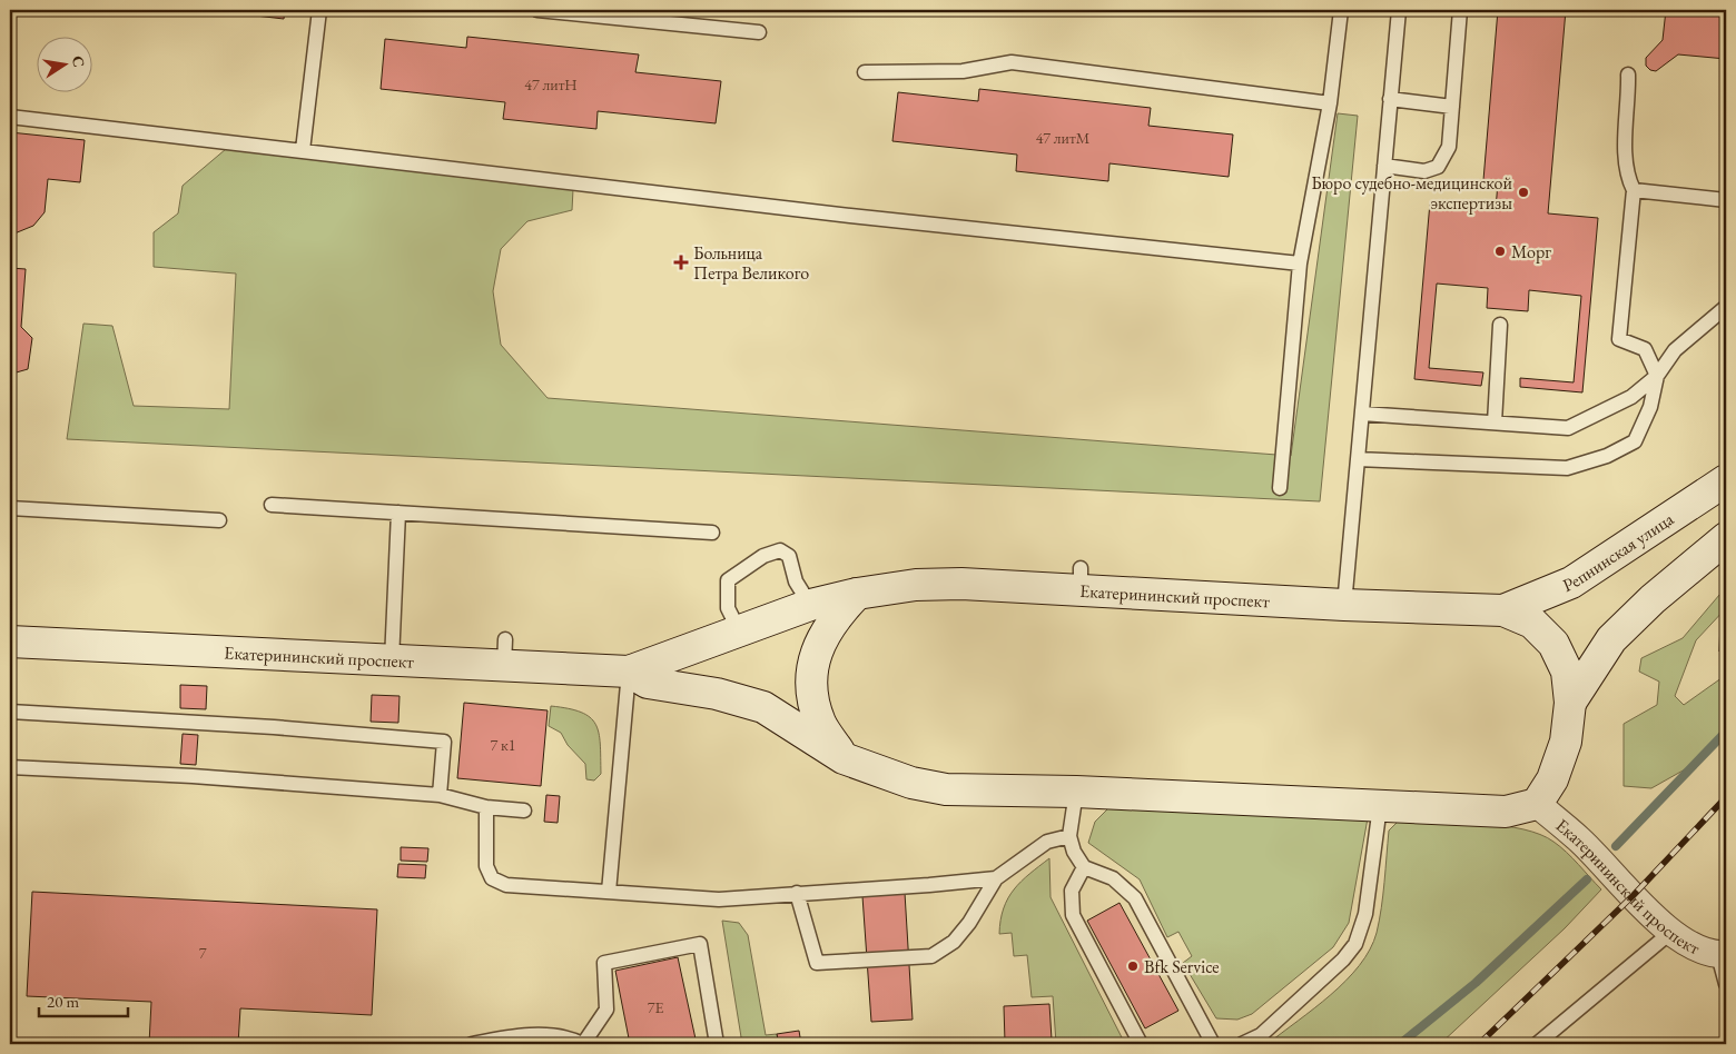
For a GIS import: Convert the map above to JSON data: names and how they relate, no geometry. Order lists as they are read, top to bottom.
{
  "streets": {
    "street": ["Репнинская улица", "Екатерининский проспект"]
  },
  "crossings": [
    ["Репнинская улица", "Екатерининский проспект"]
  ],
  "places": {
    "other": ["Бюро судебно-медицинской экспертизы", "Морг", "Bfk Service"],
    "health": ["Больница Петра Великого"]
  },
  "house_numbers": [
    "47 литН",
    "47 литМ",
    "7 к1",
    "7",
    "7Е"
  ],
  "scale_bar": "20 m",
  "north": "right"
}
